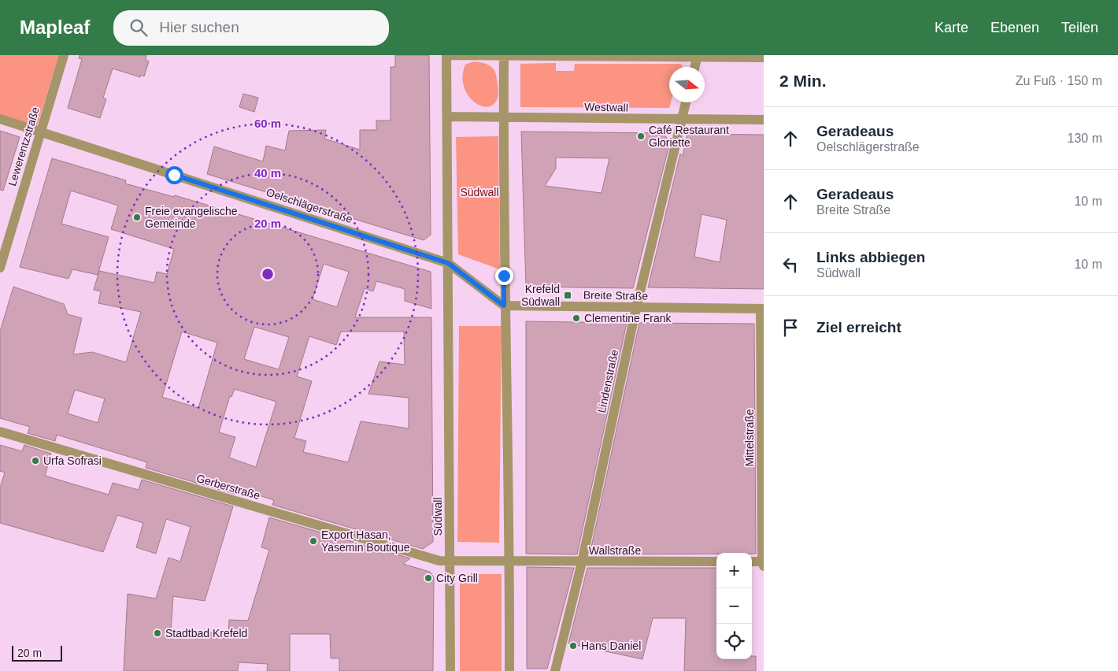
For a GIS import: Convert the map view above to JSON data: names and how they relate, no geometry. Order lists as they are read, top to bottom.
{
  "streets": {
    "street": [
      "Westwall",
      "Lewerentzstraße",
      "Oelschlägerstraße",
      "Breite Straße",
      "Lindenstraße",
      "Mittelstraße",
      "Gerberstraße",
      "Südwall",
      "Wallstraße"
    ]
  },
  "crossings": [
    ["Westwall", "Lindenstraße"],
    ["Westwall", "Südwall"],
    ["Lewerentzstraße", "Oelschlägerstraße"],
    ["Oelschlägerstraße", "Breite Straße"],
    ["Oelschlägerstraße", "Südwall"],
    ["Breite Straße", "Lindenstraße"],
    ["Breite Straße", "Mittelstraße"],
    ["Lindenstraße", "Wallstraße"],
    ["Gerberstraße", "Südwall"],
    ["Gerberstraße", "Wallstraße"]
  ],
  "parks": ["Südwall"],
  "places": {
    "other": [
      "Café Restaurant Gloriette",
      "Freie evangelische Gemeinde",
      "Clementine Frank",
      "Urfa Sofrasi",
      "Export Hasan, Yasemin Boutique",
      "City Grill",
      "Stadtbad Krefeld",
      "Hans Daniel"
    ],
    "transit": ["Krefeld Südwall"]
  },
  "scale_bar": "20 m",
  "north": "right",
  "page": {
    "header": "Mapleaf",
    "search": "Hier suchen",
    "nav": ["Karte", "Ebenen", "Teilen"],
    "heading": ["2 Min.", "Zu Fuß · 150 m"],
    "list": [
      ["Geradeaus", "Oelschlägerstraße", "130 m"],
      ["Geradeaus", "Breite Straße", "10 m"],
      ["Links abbiegen", "Südwall", "10 m"],
      "Ziel erreicht"
    ],
    "map_buttons": ["+", "−"],
    "scale": "20 m"
  },
  "rings": ["60 m", "40 m", "20 m"]
}
